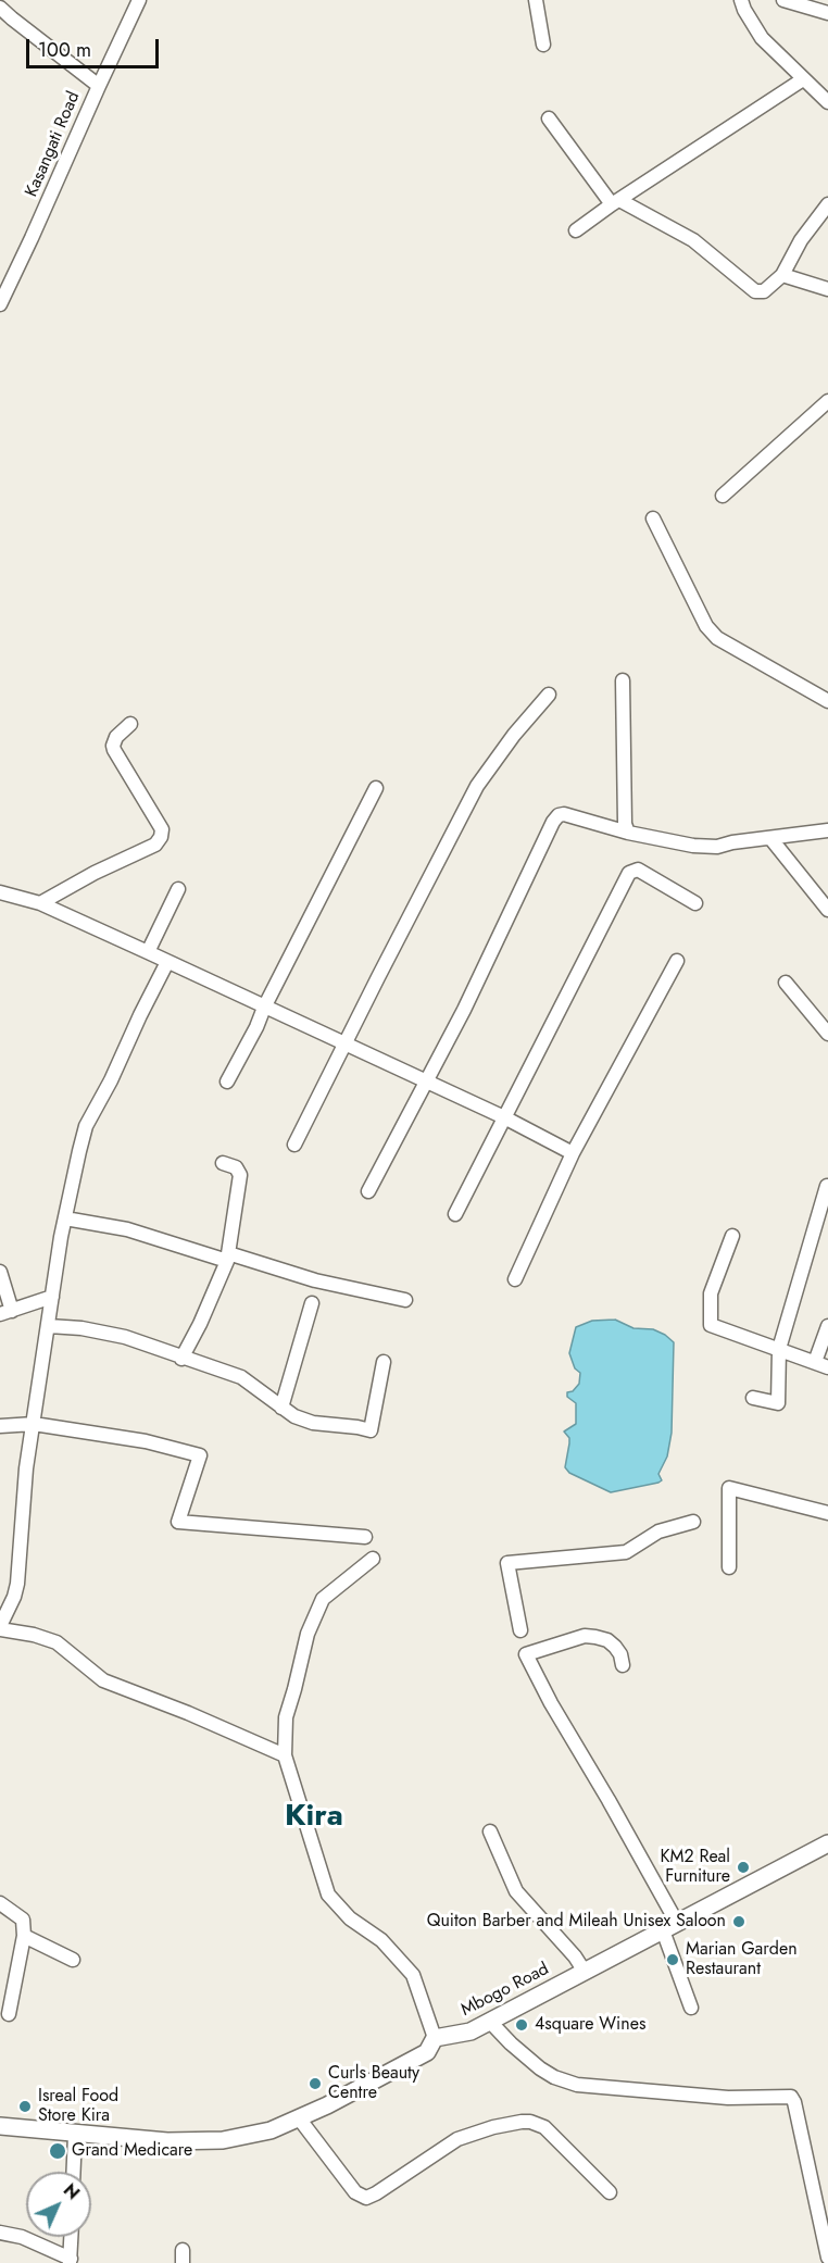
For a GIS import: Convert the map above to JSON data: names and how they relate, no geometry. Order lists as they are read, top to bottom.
{
  "streets": {
    "main road": ["Mbogo Road"],
    "street": ["Kasangati Road"]
  },
  "districts": ["Kira"],
  "places": [
    "KM2 Real Furniture",
    "Quiton Barber and Mileah Unisex Saloon",
    "Marian Garden Restaurant",
    "4square Wines",
    "Curls Beauty Centre",
    "Isreal Food Store Kira",
    "Grand Medicare"
  ],
  "scale_bar": "100 m",
  "north": "top right"
}
